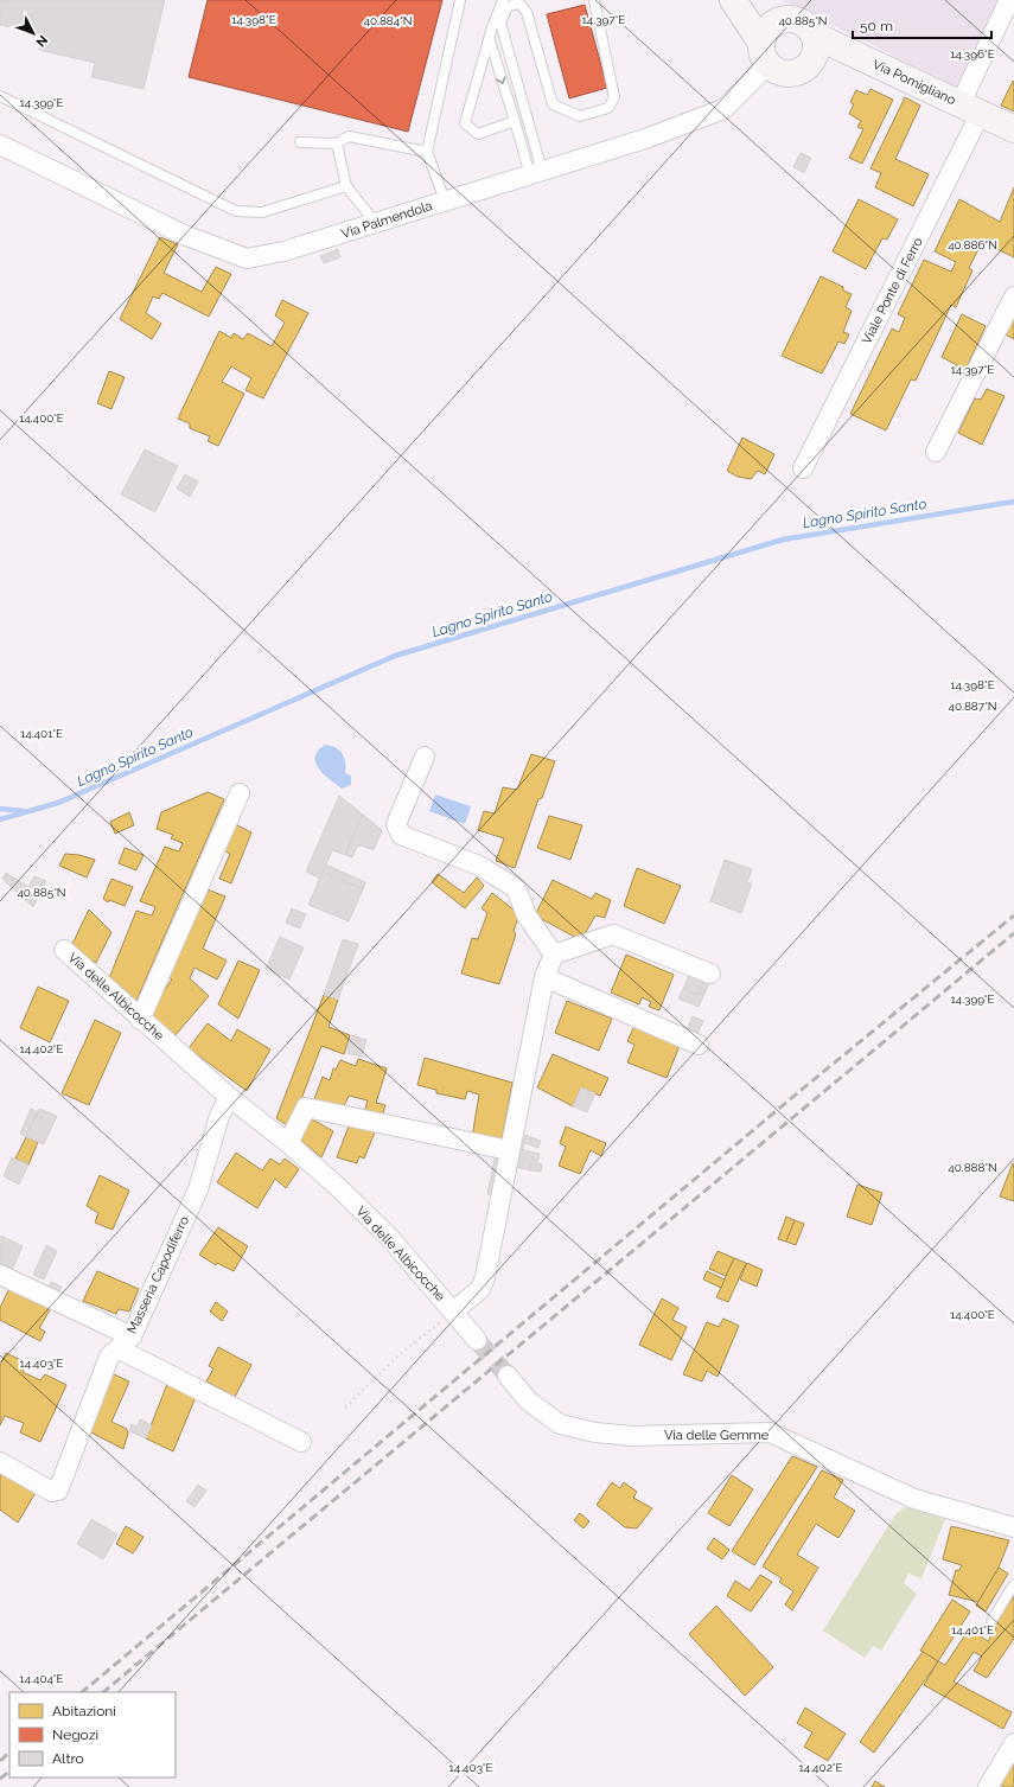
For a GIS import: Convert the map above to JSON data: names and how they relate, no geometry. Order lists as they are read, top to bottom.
{
  "streets": {
    "main road": ["Via Pomigliano"],
    "street": [
      "Via Palmendola",
      "Viale Ponte di Ferro",
      "Via delle Albicocche",
      "Masseria Capodiferro",
      "Via delle Gemme"
    ]
  },
  "crossings": [
    ["Via Pomigliano", "Via Palmendola"],
    ["Via Pomigliano", "Viale Ponte di Ferro"],
    ["Via delle Albicocche", "Masseria Capodiferro"]
  ],
  "water": ["Lagno Spirito Santo"],
  "legend": ["Abitazioni", "Negozi", "Altro"],
  "scale_bar": "50 m",
  "north": "bottom right",
  "coordinates": [
    "14.397°E",
    "14.398°E",
    "40.884°N",
    "40.885°N",
    "14.396°E",
    "14.399°E",
    "40.886°N",
    "14.400°E",
    "40.887°N",
    "14.401°E",
    "14.402°E",
    "40.888°N",
    "14.403°E",
    "14.404°E"
  ]
}
